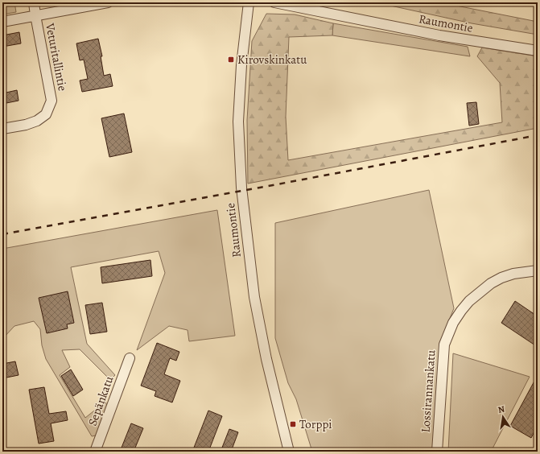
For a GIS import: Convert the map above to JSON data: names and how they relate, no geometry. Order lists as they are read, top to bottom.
{
  "streets": {
    "street": [
      "Raumontie",
      "Veturitallintie",
      "Lossirannankatu",
      "Sepänkatu"
    ]
  },
  "places": {
    "transit": ["Kirovskinkatu", "Torppi"]
  },
  "north": "top"
}
